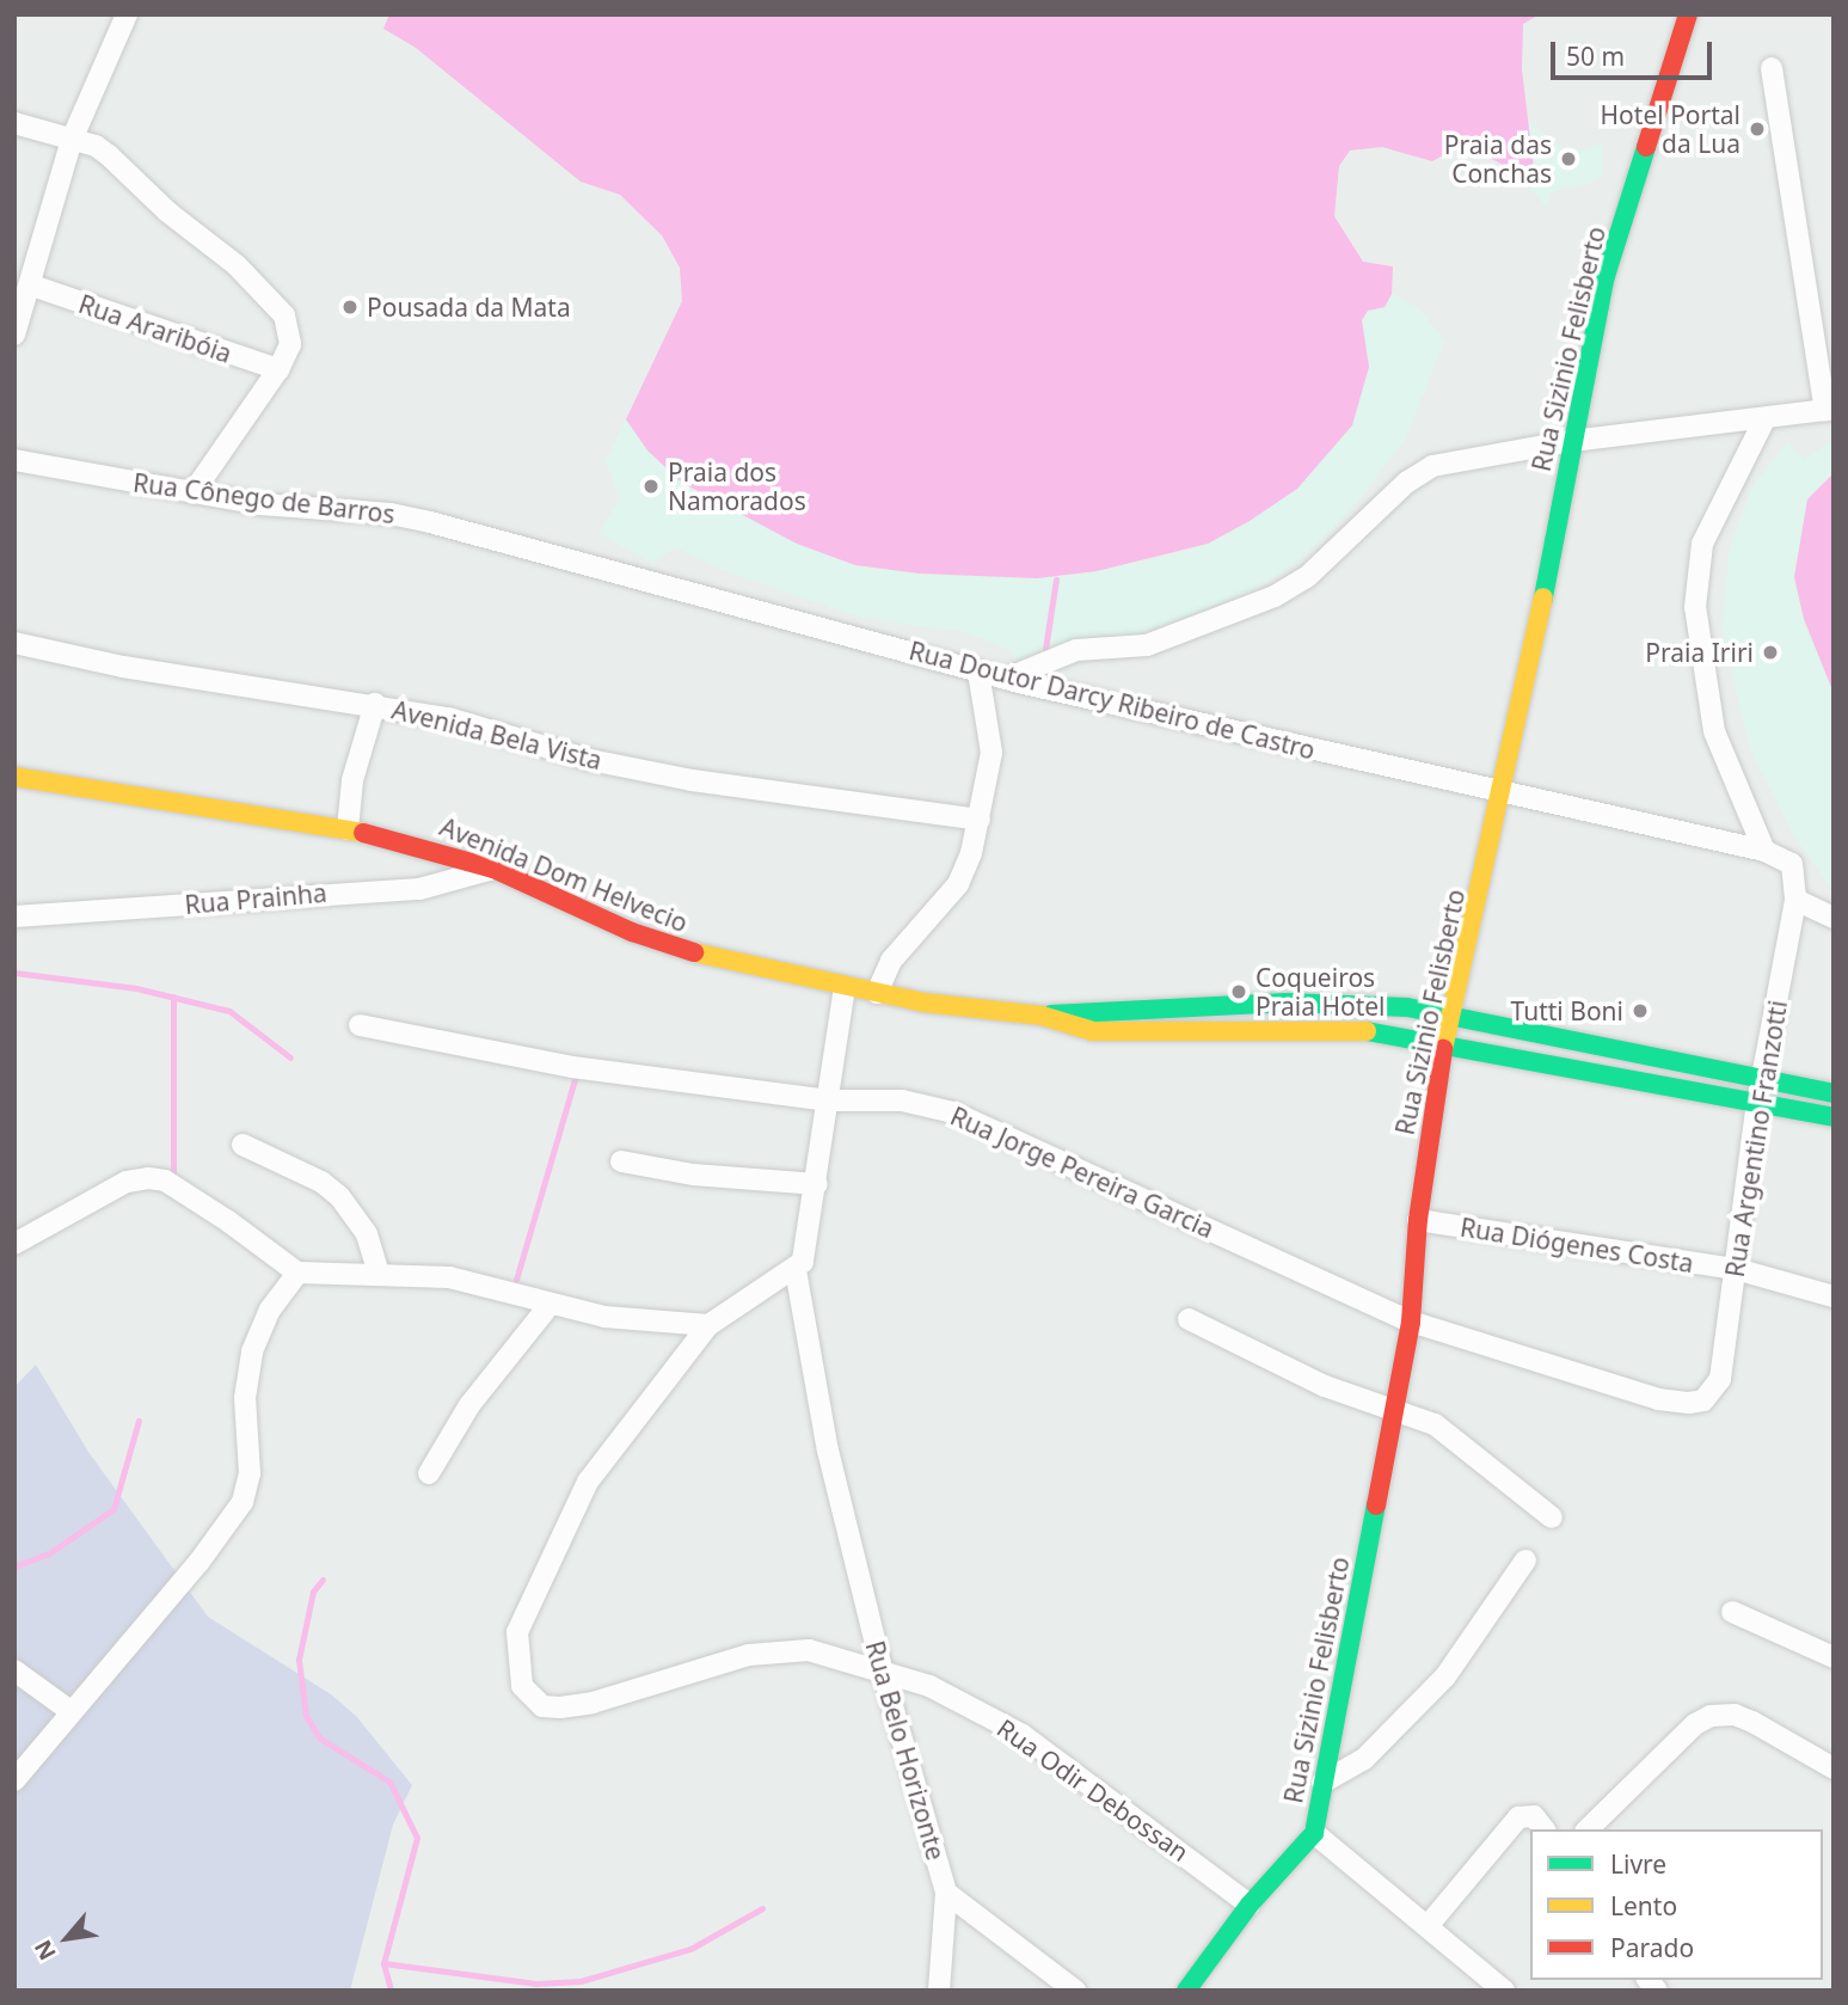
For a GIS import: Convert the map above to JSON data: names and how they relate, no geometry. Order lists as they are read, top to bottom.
{
  "streets": {
    "street": [
      "Rua Araribóia",
      "Rua Sizinio Felisberto",
      "Rua Cônego de Barros",
      "Rua Doutor Darcy Ribeiro de Castro",
      "Avenida Bela Vista",
      "Avenida Dom Helvecio",
      "Rua Prainha",
      "Rua Argentino Franzotti",
      "Rua Jorge Pereira Garcia",
      "Rua Diógenes Costa",
      "Rua Belo Horizonte",
      "Rua Odir Debossan"
    ]
  },
  "crossings": [
    ["Rua Sizinio Felisberto", "Rua Doutor Darcy Ribeiro de Castro"],
    ["Rua Sizinio Felisberto", "Rua Jorge Pereira Garcia"],
    ["Rua Sizinio Felisberto", "Rua Diógenes Costa"],
    ["Rua Sizinio Felisberto", "Rua Odir Debossan"],
    ["Rua Cônego de Barros", "Rua Doutor Darcy Ribeiro de Castro"],
    ["Avenida Dom Helvecio", "Rua Prainha"],
    ["Rua Argentino Franzotti", "Rua Jorge Pereira Garcia"],
    ["Rua Argentino Franzotti", "Rua Diógenes Costa"],
    ["Rua Belo Horizonte", "Rua Odir Debossan"]
  ],
  "places": [
    "Hotel Portal da Lua",
    "Praia das Conchas",
    "Pousada da Mata",
    "Praia dos Namorados",
    "Praia Iriri",
    "Coqueiros Praia Hotel",
    "Tutti Boni"
  ],
  "legend": ["Livre", "Lento", "Parado"],
  "scale_bar": "50 m",
  "north": "bottom left"
}
